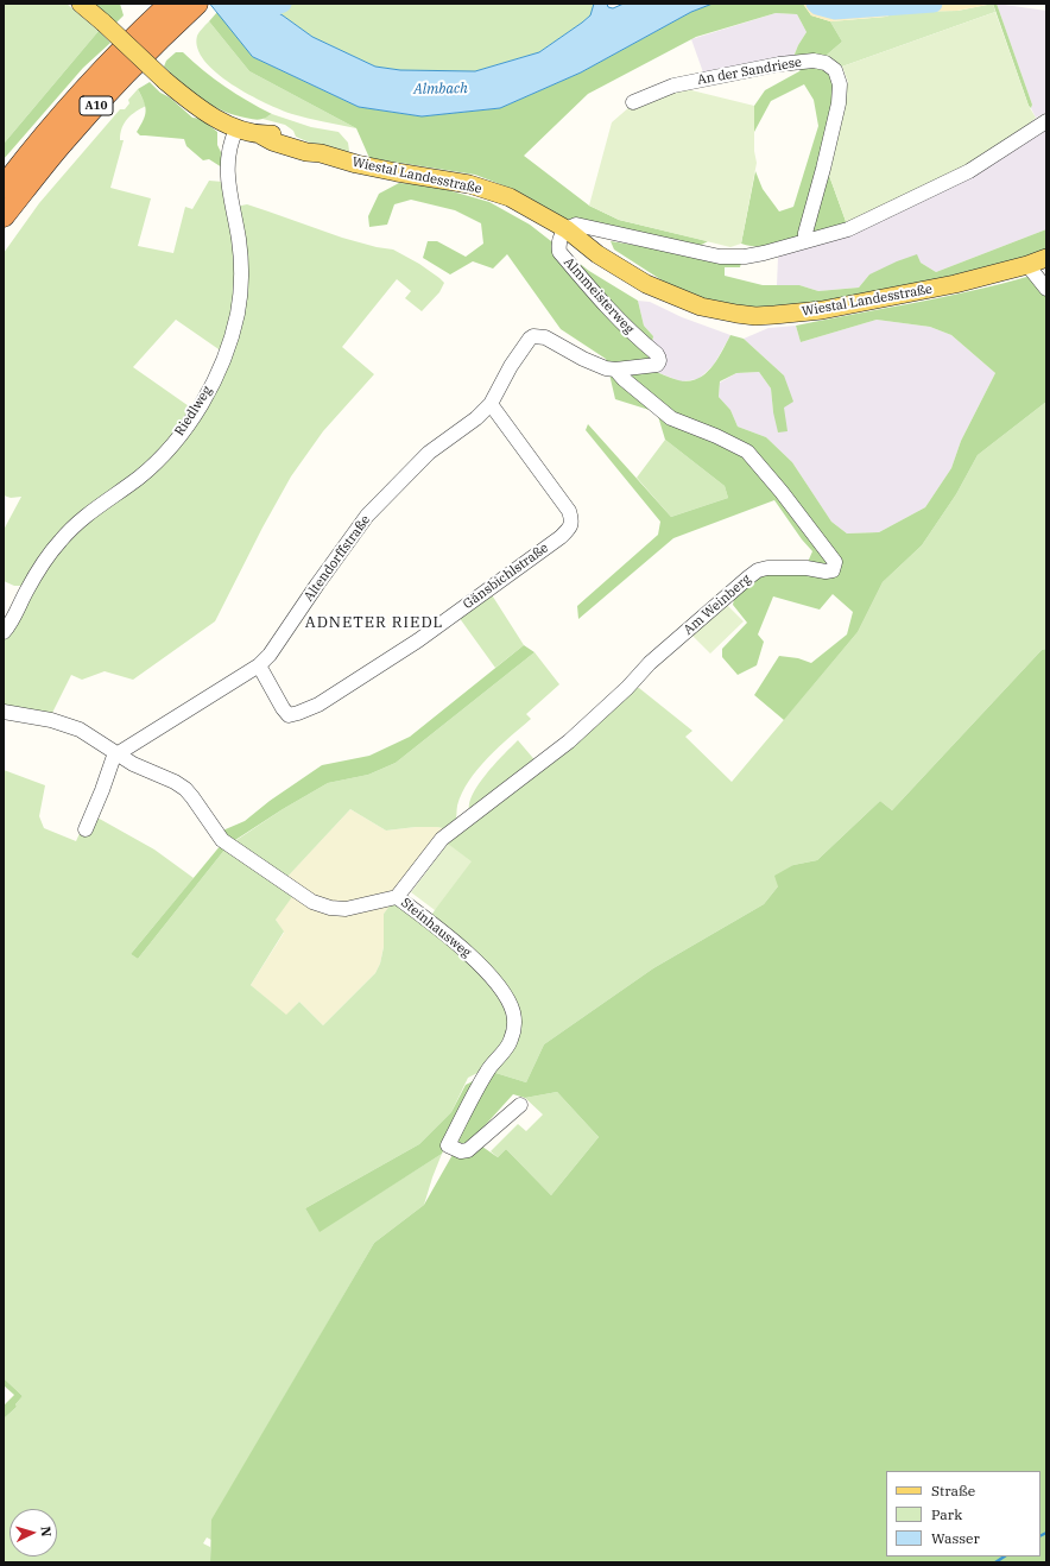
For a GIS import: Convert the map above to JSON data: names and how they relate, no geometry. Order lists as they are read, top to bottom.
{
  "streets": {
    "highway": ["A10"],
    "main road": ["Wiestal Landesstraße"],
    "street": [
      "An der Sandriese",
      "Almmeisterweg",
      "Riedlweg",
      "Altendorffstraße",
      "Gänsbichlstraße",
      "Am Weinberg",
      "Steinhausweg"
    ]
  },
  "crossings": [
    ["Wiestal Landesstraße", "Almmeisterweg"],
    ["Wiestal Landesstraße", "Riedlweg"],
    ["Almmeisterweg", "Altendorffstraße"],
    ["Almmeisterweg", "Am Weinberg"],
    ["Altendorffstraße", "Gänsbichlstraße"],
    ["Altendorffstraße", "Steinhausweg"],
    ["Am Weinberg", "Steinhausweg"]
  ],
  "districts": ["ADNETER RIEDL"],
  "water": ["Almbach"],
  "legend": ["Straße", "Park", "Wasser"],
  "north": "right"
}
